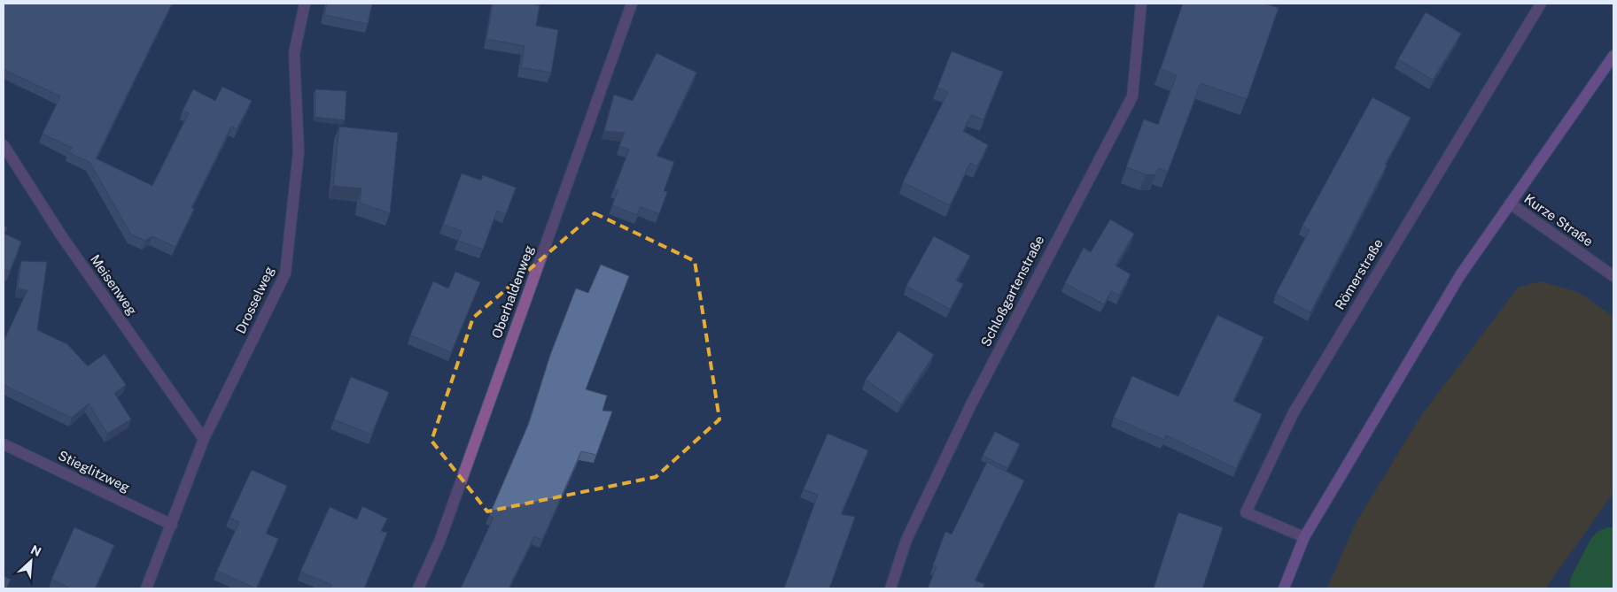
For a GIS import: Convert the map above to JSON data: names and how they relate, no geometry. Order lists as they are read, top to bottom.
{
  "streets": {
    "street": [
      "Kurze Straße",
      "Römerstraße",
      "Meisenweg",
      "Schloßgartenstraße",
      "Oberhaldenweg",
      "Drosselweg",
      "Stieglitzweg"
    ]
  },
  "crossings": [
    ["Meisenweg", "Drosselweg"],
    ["Drosselweg", "Stieglitzweg"]
  ],
  "north": "top right"
}
